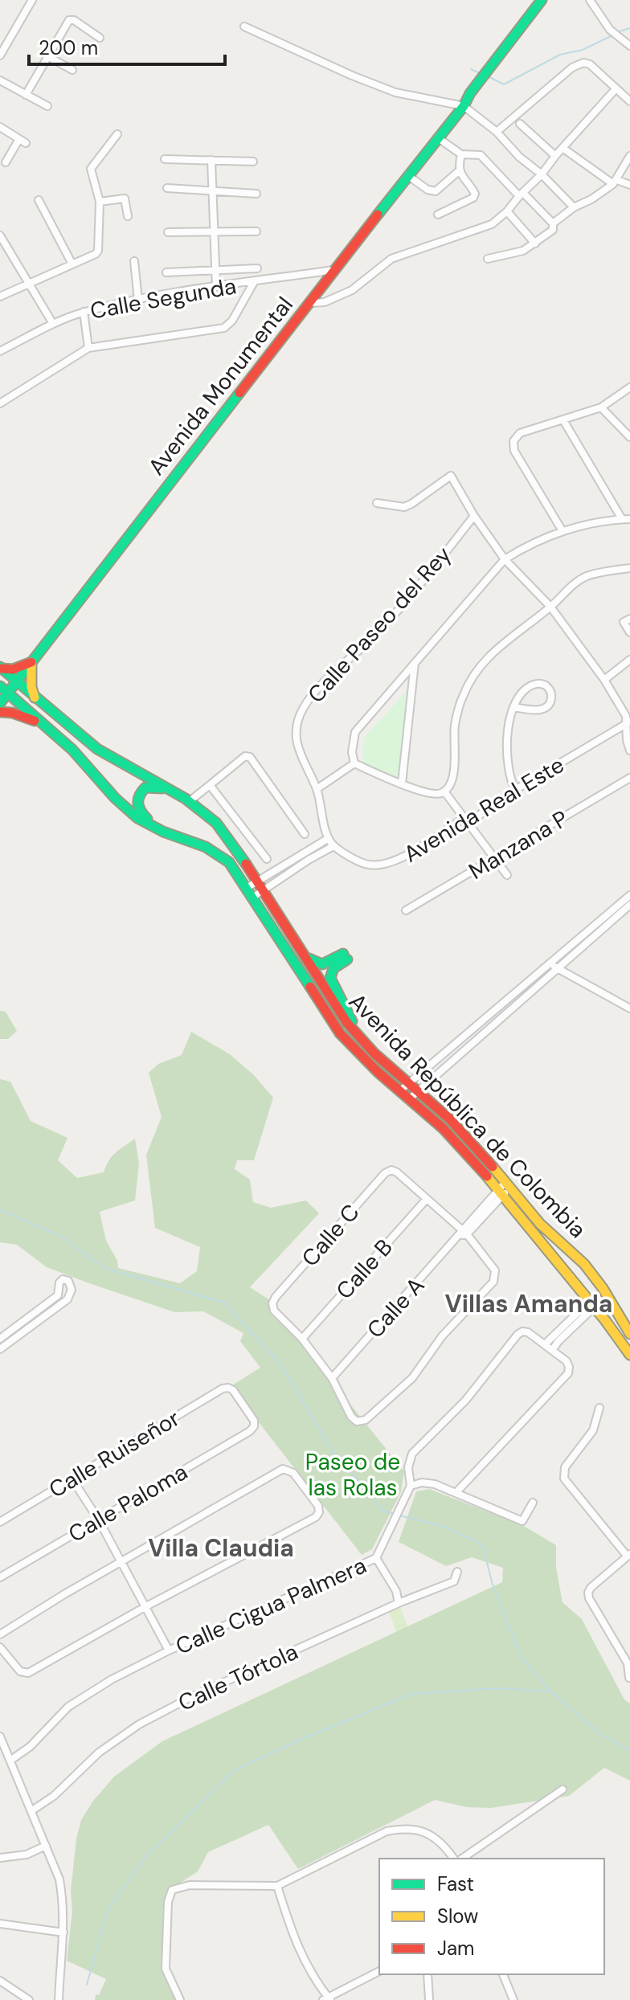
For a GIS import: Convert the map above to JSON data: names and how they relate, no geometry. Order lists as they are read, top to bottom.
{
  "streets": {
    "main road": ["Avenida Monumental", "Avenida República de Colombia"],
    "street": [
      "Calle Segunda",
      "Calle Paseo del Rey",
      "Avenida Real Este",
      "Manzana P",
      "Calle C",
      "Calle B",
      "Calle A",
      "Calle Ruiseñor",
      "Calle Paloma",
      "Calle Cigua Palmera",
      "Calle Tórtola"
    ]
  },
  "crossings": [
    ["Calle Segunda", "Avenida Monumental"],
    ["Avenida Monumental", "Avenida República de Colombia"],
    ["Calle Paseo del Rey", "Avenida Real Este"],
    ["Avenida República de Colombia", "Calle A"],
    ["Calle C", "Calle B"],
    ["Calle Ruiseñor", "Calle Paloma"]
  ],
  "districts": ["Villas Amanda", "Villa Claudia"],
  "parks": ["Paseo de las Rolas"],
  "legend": ["Fast", "Slow", "Jam"],
  "scale_bar": "200 m"
}
